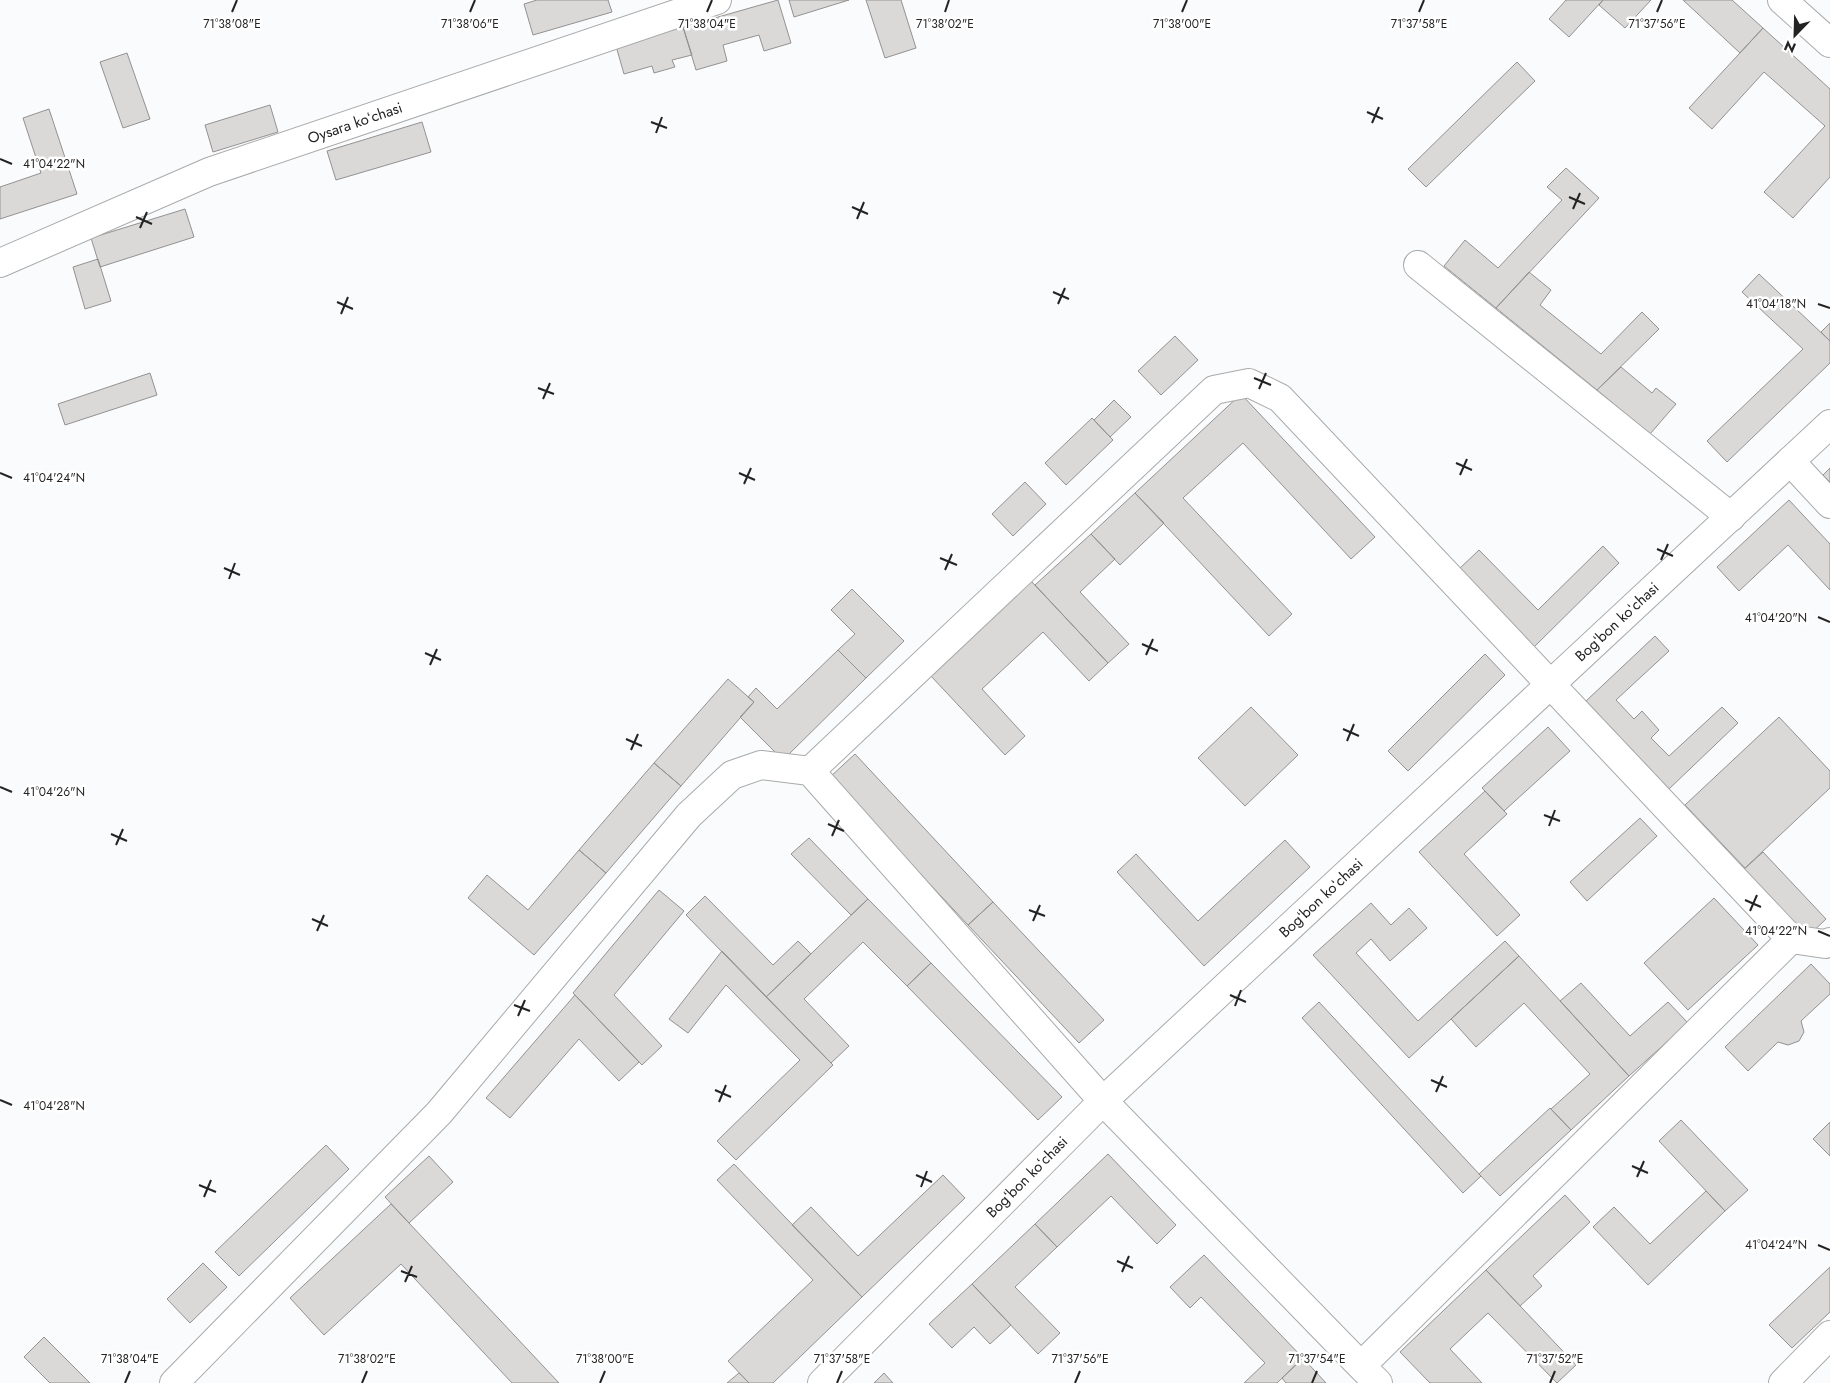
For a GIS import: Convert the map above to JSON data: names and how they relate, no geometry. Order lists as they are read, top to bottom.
{
  "streets": {
    "street": ["Oysara koʻchasi", "Bogʻbon koʻchasi"]
  },
  "north": "bottom left",
  "coordinates": [
    "71°38'08\"E",
    "71°38'06\"E",
    "71°38'04\"E",
    "71°38'02\"E",
    "71°38'00\"E",
    "71°37'58\"E",
    "71°37'56\"E",
    "41°04'22\"N",
    "41°04'18\"N",
    "41°04'24\"N",
    "41°04'20\"N",
    "41°04'26\"N",
    "41°04'28\"N",
    "71°37'54\"E",
    "71°37'52\"E"
  ]
}
